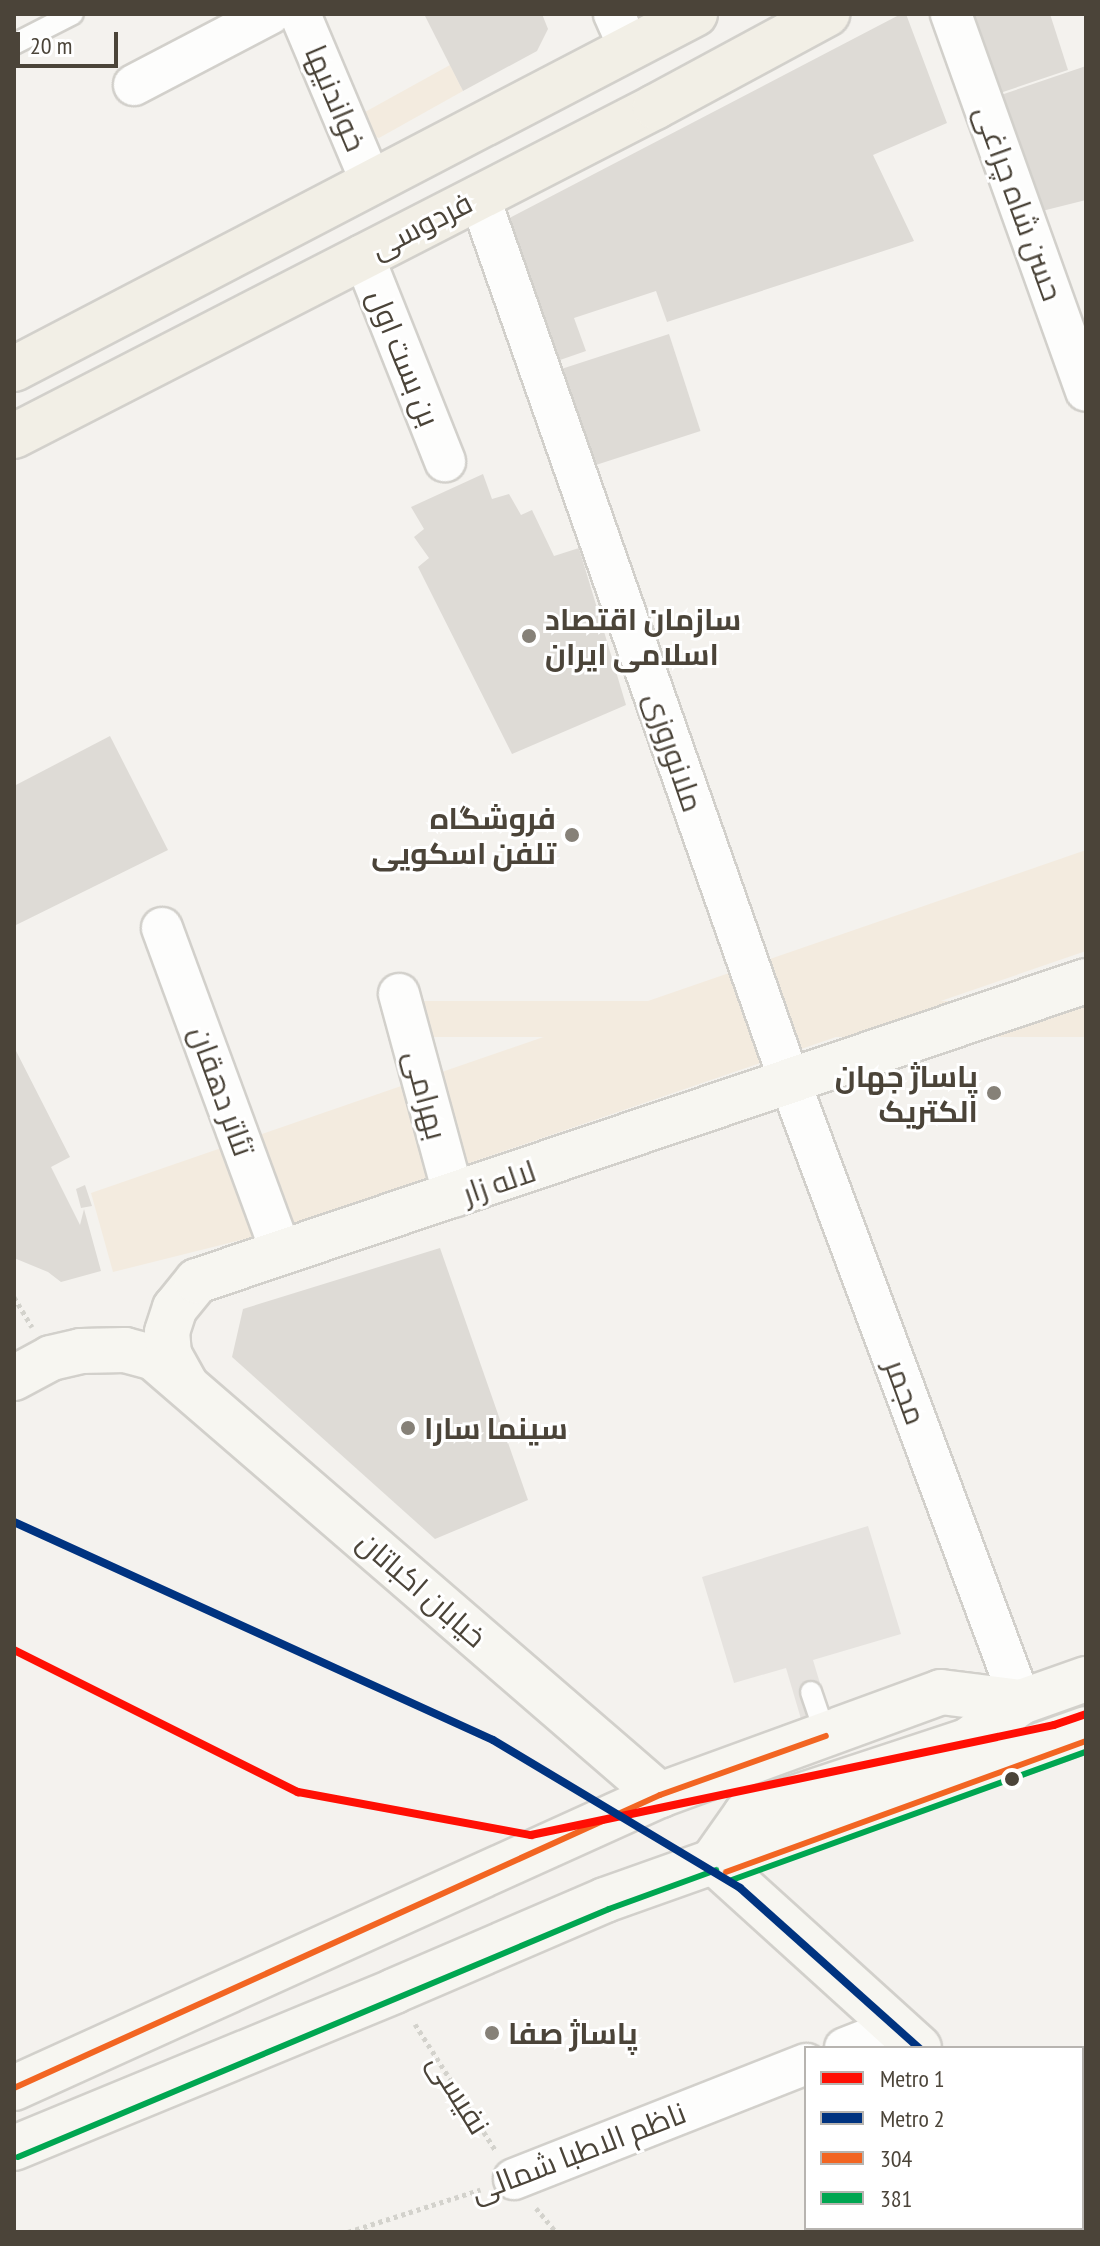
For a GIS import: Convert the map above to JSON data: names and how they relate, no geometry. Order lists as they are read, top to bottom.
{
  "streets": {
    "main road": ["فردوسی", "لاله زار", "خیابان اکباتان"],
    "street": [
      "خواندنیها",
      "حسن شاه چراغی",
      "بن بست اول",
      "ملانوروزی",
      "تئاتر دهقان",
      "بهرامی",
      "مجمر",
      "ناظم الاطبا شمالی"
    ],
    "path": ["نفیسی"]
  },
  "crossings": [
    ["خواندنیها", "فردوسی"],
    ["فردوسی", "بن بست اول"],
    ["فردوسی", "ملانوروزی"],
    ["ملانوروزی", "لاله زار"],
    ["ملانوروزی", "مجمر"],
    ["تئاتر دهقان", "لاله زار"],
    ["بهرامی", "لاله زار"],
    ["لاله زار", "مجمر"],
    ["لاله زار", "خیابان اکباتان"],
    ["نفیسی", "ناظم الاطبا شمالی"]
  ],
  "places": [
    "سازمان اقتصاد اسلامی ایران",
    "فروشگاه تلفن اسکویی",
    "پاساژ جهان الکتریک",
    "سینما سارا",
    "پاساژ صفا"
  ],
  "lines": [
    "metro line 2",
    "metro line 1",
    "transit line 304",
    "transit line 381"
  ],
  "legend": [
    "Metro 1",
    "Metro 2",
    "304",
    "381"
  ],
  "scale_bar": "20 m"
}
